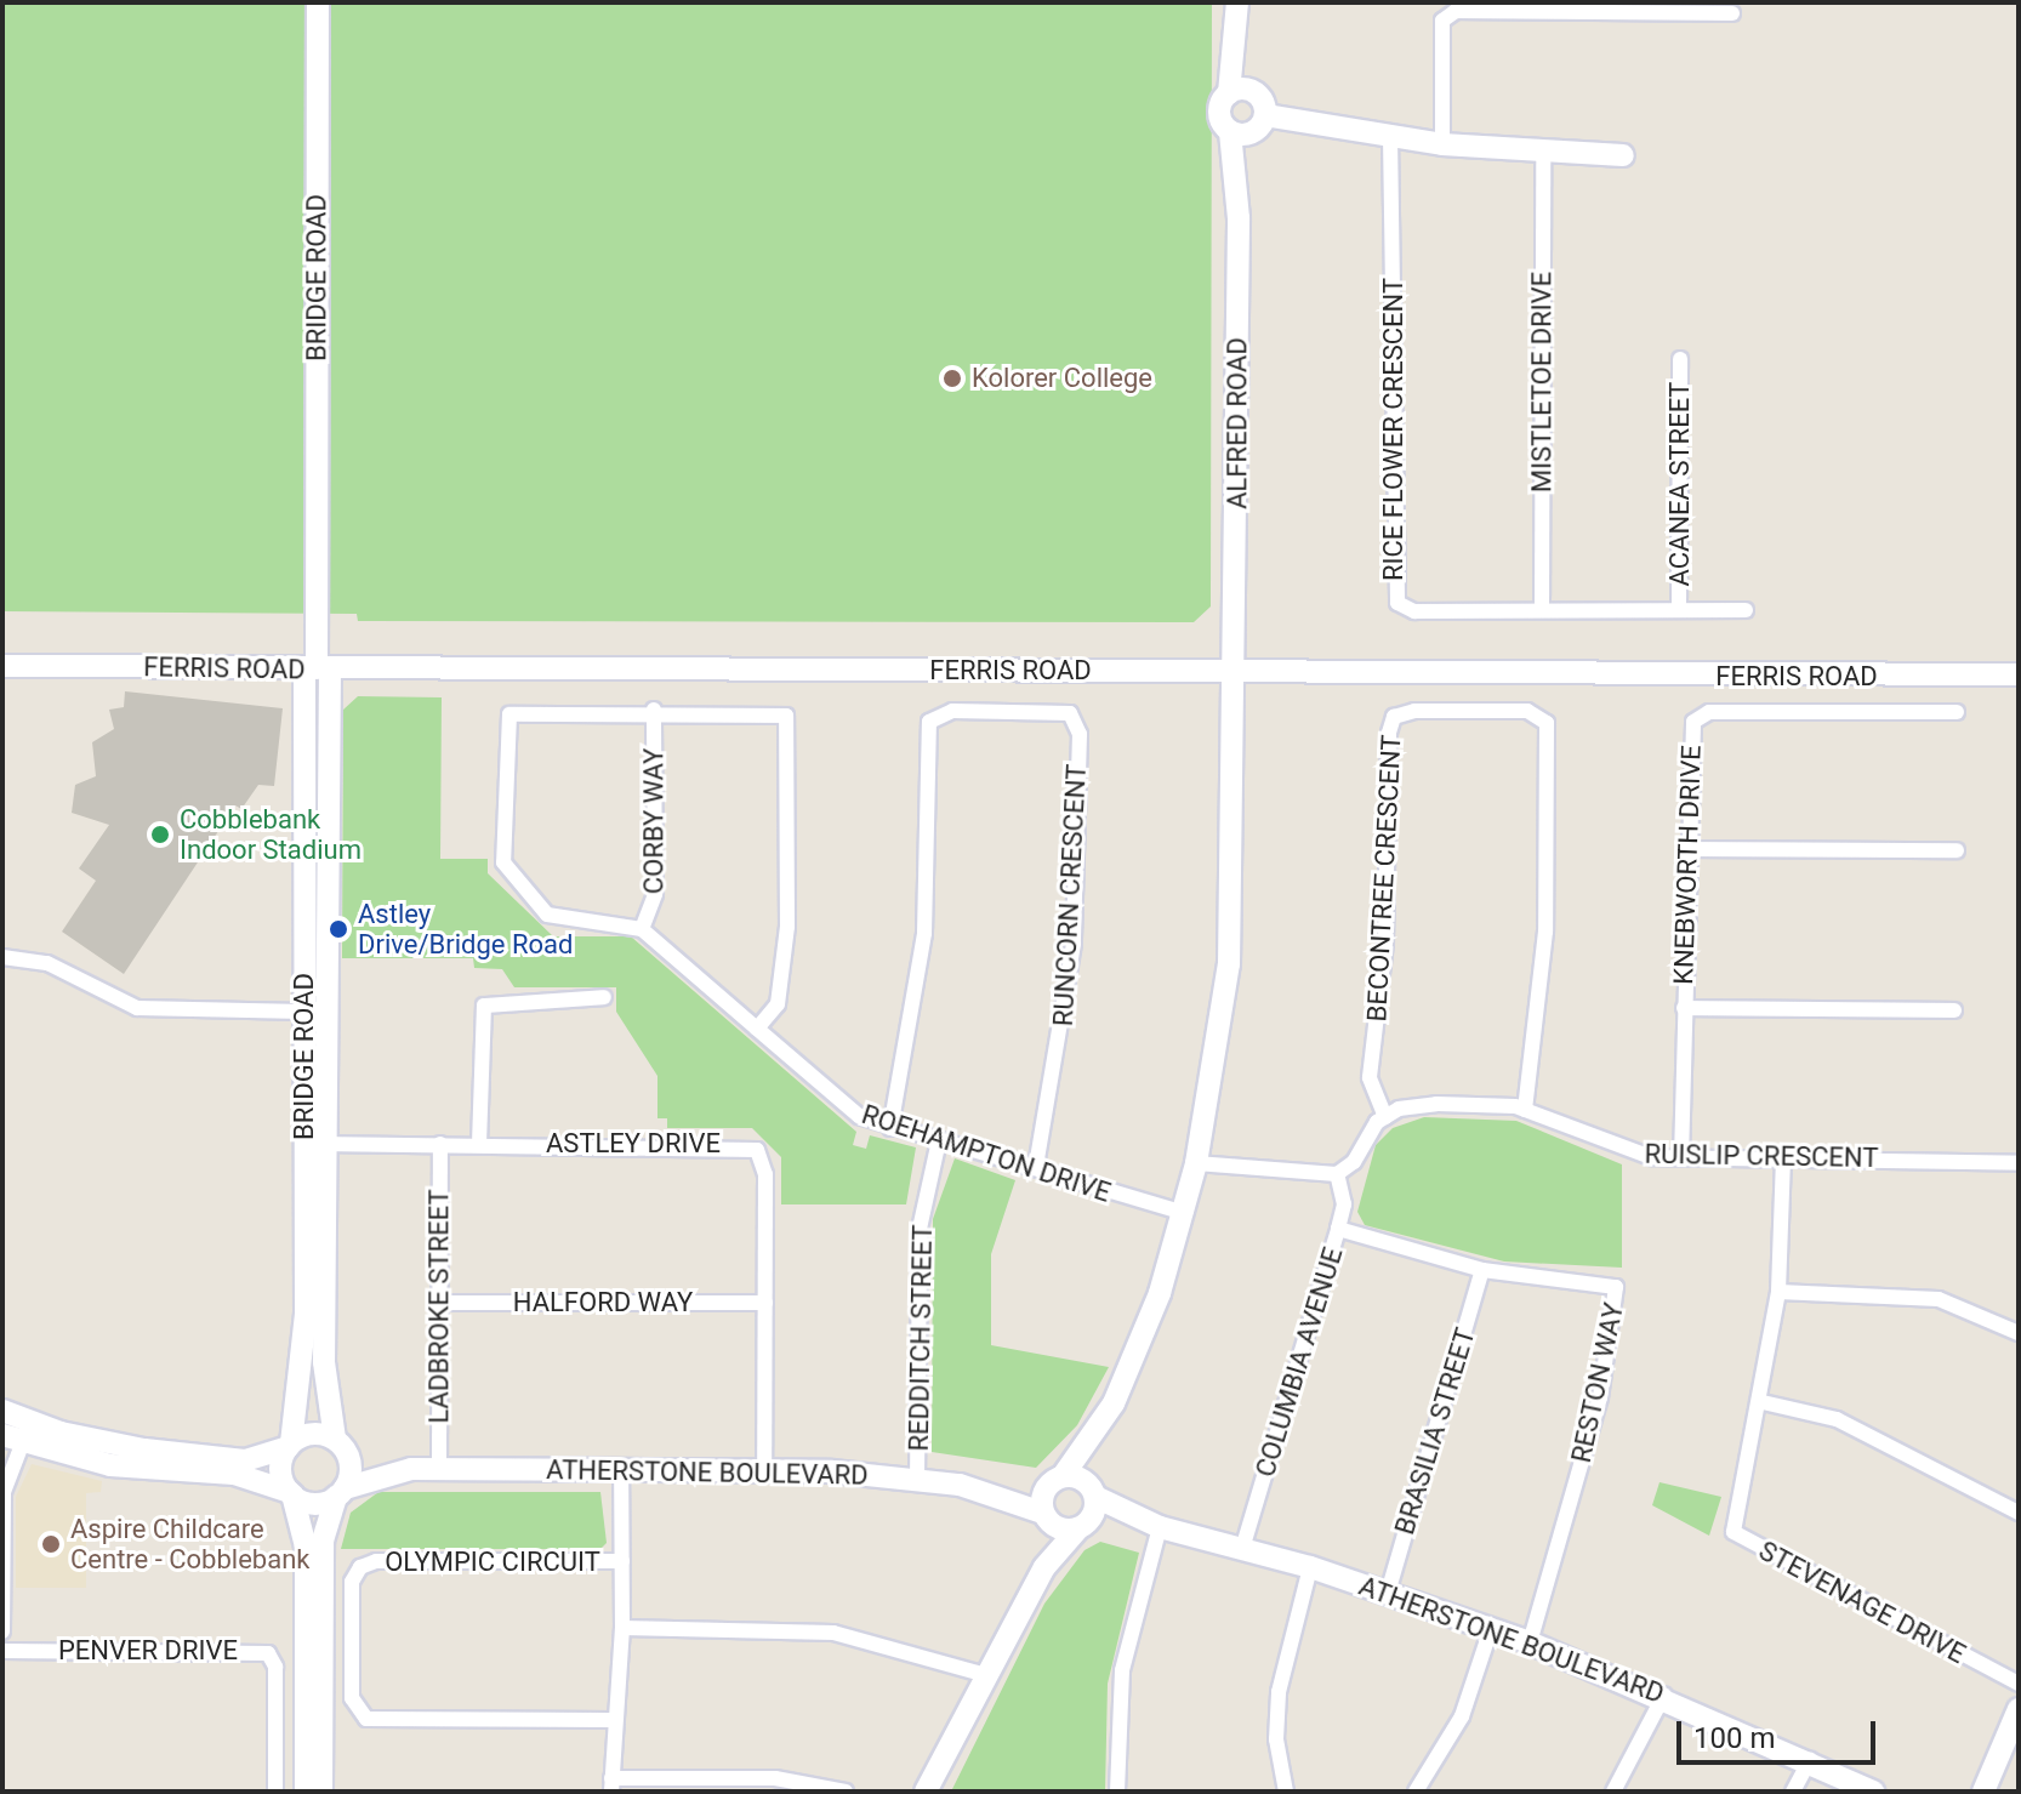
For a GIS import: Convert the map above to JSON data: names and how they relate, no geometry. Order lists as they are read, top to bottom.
{
  "streets": {
    "street": [
      "BRIDGE ROAD",
      "MISTLETOE DRIVE",
      "ALFRED ROAD",
      "RICE FLOWER CRESCENT",
      "ACANEA STREET",
      "FERRIS ROAD",
      "CORBY WAY",
      "KNEBWORTH DRIVE",
      "BECONTREE CRESCENT",
      "RUNCORN CRESCENT",
      "ASTLEY DRIVE",
      "ROEHAMPTON DRIVE",
      "RUISLIP CRESCENT",
      "HALFORD WAY",
      "LADBROKE STREET",
      "REDDITCH STREET",
      "COLUMBIA AVENUE",
      "RESTON WAY",
      "BRASILIA STREET",
      "ATHERSTONE BOULEVARD",
      "OLYMPIC CIRCUIT",
      "STEVENAGE DRIVE",
      "PENVER DRIVE"
    ]
  },
  "crossings": [
    ["BRIDGE ROAD", "FERRIS ROAD"],
    ["BRIDGE ROAD", "ASTLEY DRIVE"],
    ["BRIDGE ROAD", "ATHERSTONE BOULEVARD"],
    ["MISTLETOE DRIVE", "RICE FLOWER CRESCENT"],
    ["ALFRED ROAD", "FERRIS ROAD"],
    ["ALFRED ROAD", "ROEHAMPTON DRIVE"],
    ["RICE FLOWER CRESCENT", "ACANEA STREET"],
    ["CORBY WAY", "ROEHAMPTON DRIVE"],
    ["KNEBWORTH DRIVE", "RUISLIP CRESCENT"],
    ["BECONTREE CRESCENT", "RUISLIP CRESCENT"],
    ["RUNCORN CRESCENT", "ROEHAMPTON DRIVE"],
    ["ASTLEY DRIVE", "HALFORD WAY"],
    ["ASTLEY DRIVE", "LADBROKE STREET"],
    ["ASTLEY DRIVE", "ATHERSTONE BOULEVARD"],
    ["ROEHAMPTON DRIVE", "REDDITCH STREET"],
    ["RUISLIP CRESCENT", "STEVENAGE DRIVE"],
    ["HALFORD WAY", "LADBROKE STREET"],
    ["LADBROKE STREET", "ATHERSTONE BOULEVARD"],
    ["REDDITCH STREET", "ATHERSTONE BOULEVARD"],
    ["COLUMBIA AVENUE", "RESTON WAY"],
    ["COLUMBIA AVENUE", "ATHERSTONE BOULEVARD"],
    ["RESTON WAY", "BRASILIA STREET"],
    ["RESTON WAY", "ATHERSTONE BOULEVARD"],
    ["BRASILIA STREET", "ATHERSTONE BOULEVARD"]
  ],
  "places": [
    "Kolorer College",
    "Cobblebank Indoor Stadium",
    "Astley Drive/Bridge Road",
    "Aspire Childcare Centre - Cobblebank"
  ],
  "scale_bar": "100 m"
}
